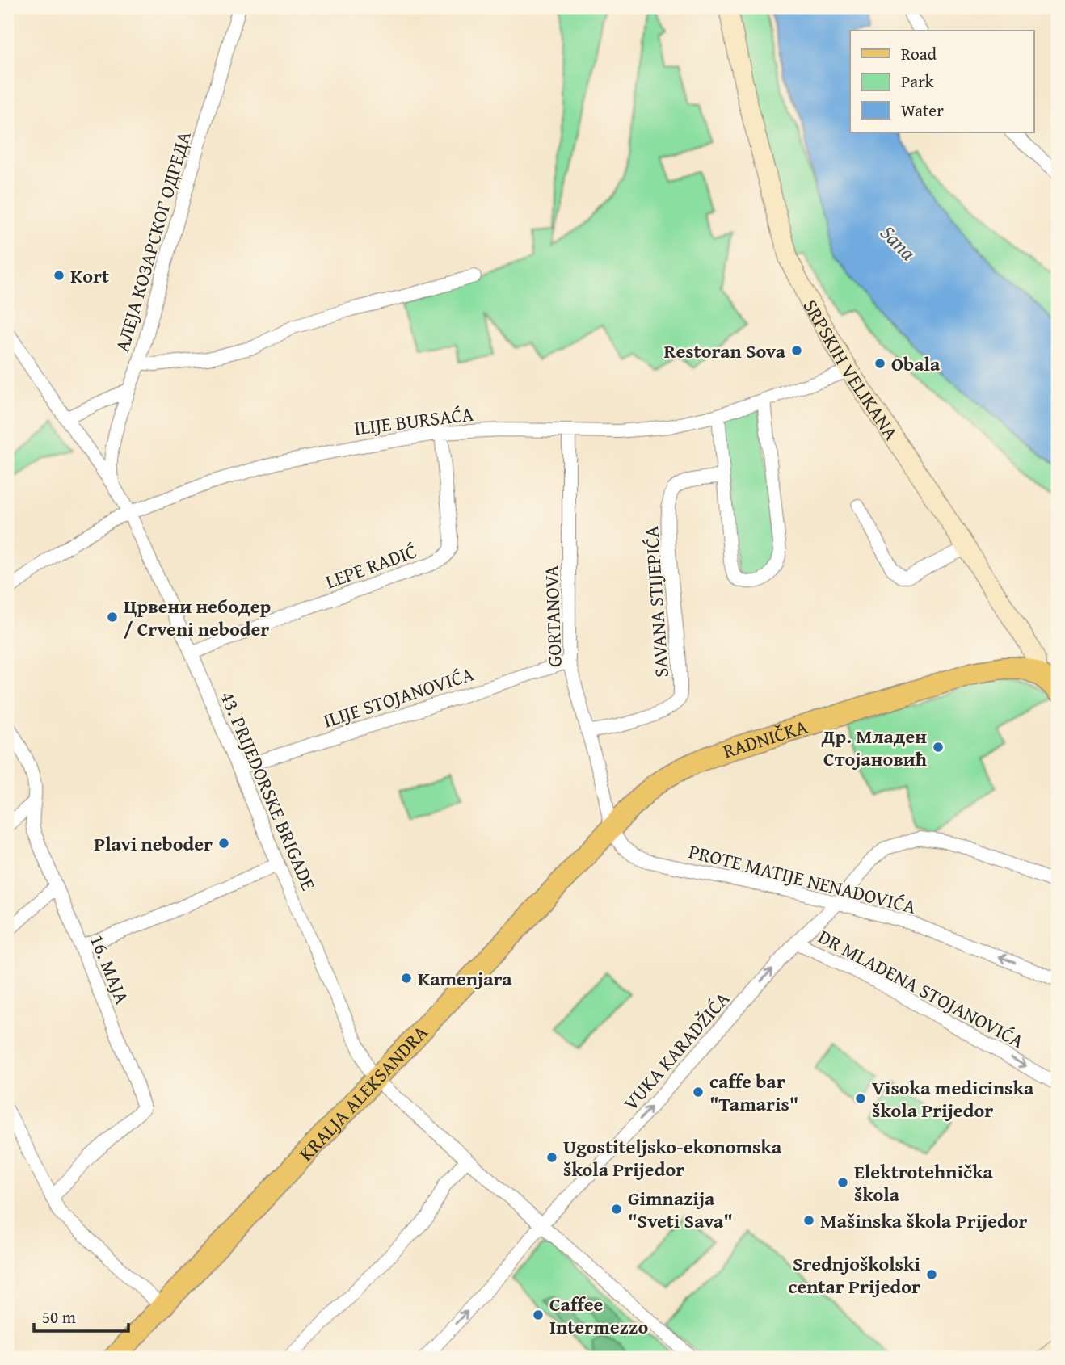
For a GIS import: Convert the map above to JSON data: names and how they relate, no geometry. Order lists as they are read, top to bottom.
{
  "streets": {
    "main road": ["SRPSKIH VELIKANA", "RADNIČKA", "KRALJA ALEKSANDRA"],
    "street": [
      "АЛЕЈА КОЗАРСКОГ ОДРЕДА",
      "ILIJE BURSAĆA",
      "LEPE RADIĆ",
      "SAVANA STIJEPIĆA",
      "GORTANOVA",
      "ILIJE STOJANOVIĆA",
      "43. PRIJEDORSKE BRIGADE",
      "PROTE MATIJE NENADOVIĆA",
      "16. МАЈА",
      "DR MLADENA STOJANOVIĆA",
      "VUKA KARADŽIĆA"
    ]
  },
  "crossings": [
    ["АЛЕЈА КОЗАРСКОГ ОДРЕДА", "43. PRIJEDORSKE BRIGADE"],
    ["SRPSKIH VELIKANA", "ILIJE BURSAĆA"],
    ["SRPSKIH VELIKANA", "RADNIČKA"],
    ["ILIJE BURSAĆA", "LEPE RADIĆ"],
    ["ILIJE BURSAĆA", "GORTANOVA"],
    ["ILIJE BURSAĆA", "43. PRIJEDORSKE BRIGADE"],
    ["LEPE RADIĆ", "43. PRIJEDORSKE BRIGADE"],
    ["SAVANA STIJEPIĆA", "GORTANOVA"],
    ["GORTANOVA", "ILIJE STOJANOVIĆA"],
    ["GORTANOVA", "RADNIČKA"],
    ["GORTANOVA", "PROTE MATIJE NENADOVIĆA"],
    ["GORTANOVA", "KRALJA ALEKSANDRA"],
    ["ILIJE STOJANOVIĆA", "43. PRIJEDORSKE BRIGADE"],
    ["RADNIČKA", "PROTE MATIJE NENADOVIĆA"],
    ["RADNIČKA", "KRALJA ALEKSANDRA"],
    ["43. PRIJEDORSKE BRIGADE", "VUKA KARADŽIĆA"],
    ["43. PRIJEDORSKE BRIGADE", "KRALJA ALEKSANDRA"],
    ["PROTE MATIJE NENADOVIĆA", "VUKA KARADŽIĆA"],
    ["PROTE MATIJE NENADOVIĆA", "KRALJA ALEKSANDRA"],
    ["DR MLADENA STOJANOVIĆA", "VUKA KARADŽIĆA"]
  ],
  "one_way": ["PROTE MATIJE NENADOVIĆA", "DR MLADENA STOJANOVIĆA"],
  "water": ["Sana"],
  "places": [
    "Kort",
    "Restoran Sova",
    "Obala",
    "Црвени небодер / Crveni neboder",
    "Др. Младен Стојановић",
    "Plavi neboder",
    "Kamenjara",
    "caffe bar \"Tamaris\"",
    "Visoka medicinska škola Prijedor",
    "Ugostiteljsko-ekonomska škola Prijedor",
    "Elektrotehnička škola",
    "Gimnazija \"Sveti Sava\"",
    "Mašinska škola Prijedor",
    "Srednjoškolski centar Prijedor",
    "Caffee Intermezzo"
  ],
  "legend": ["Road", "Park", "Water"],
  "scale_bar": "50 m"
}
